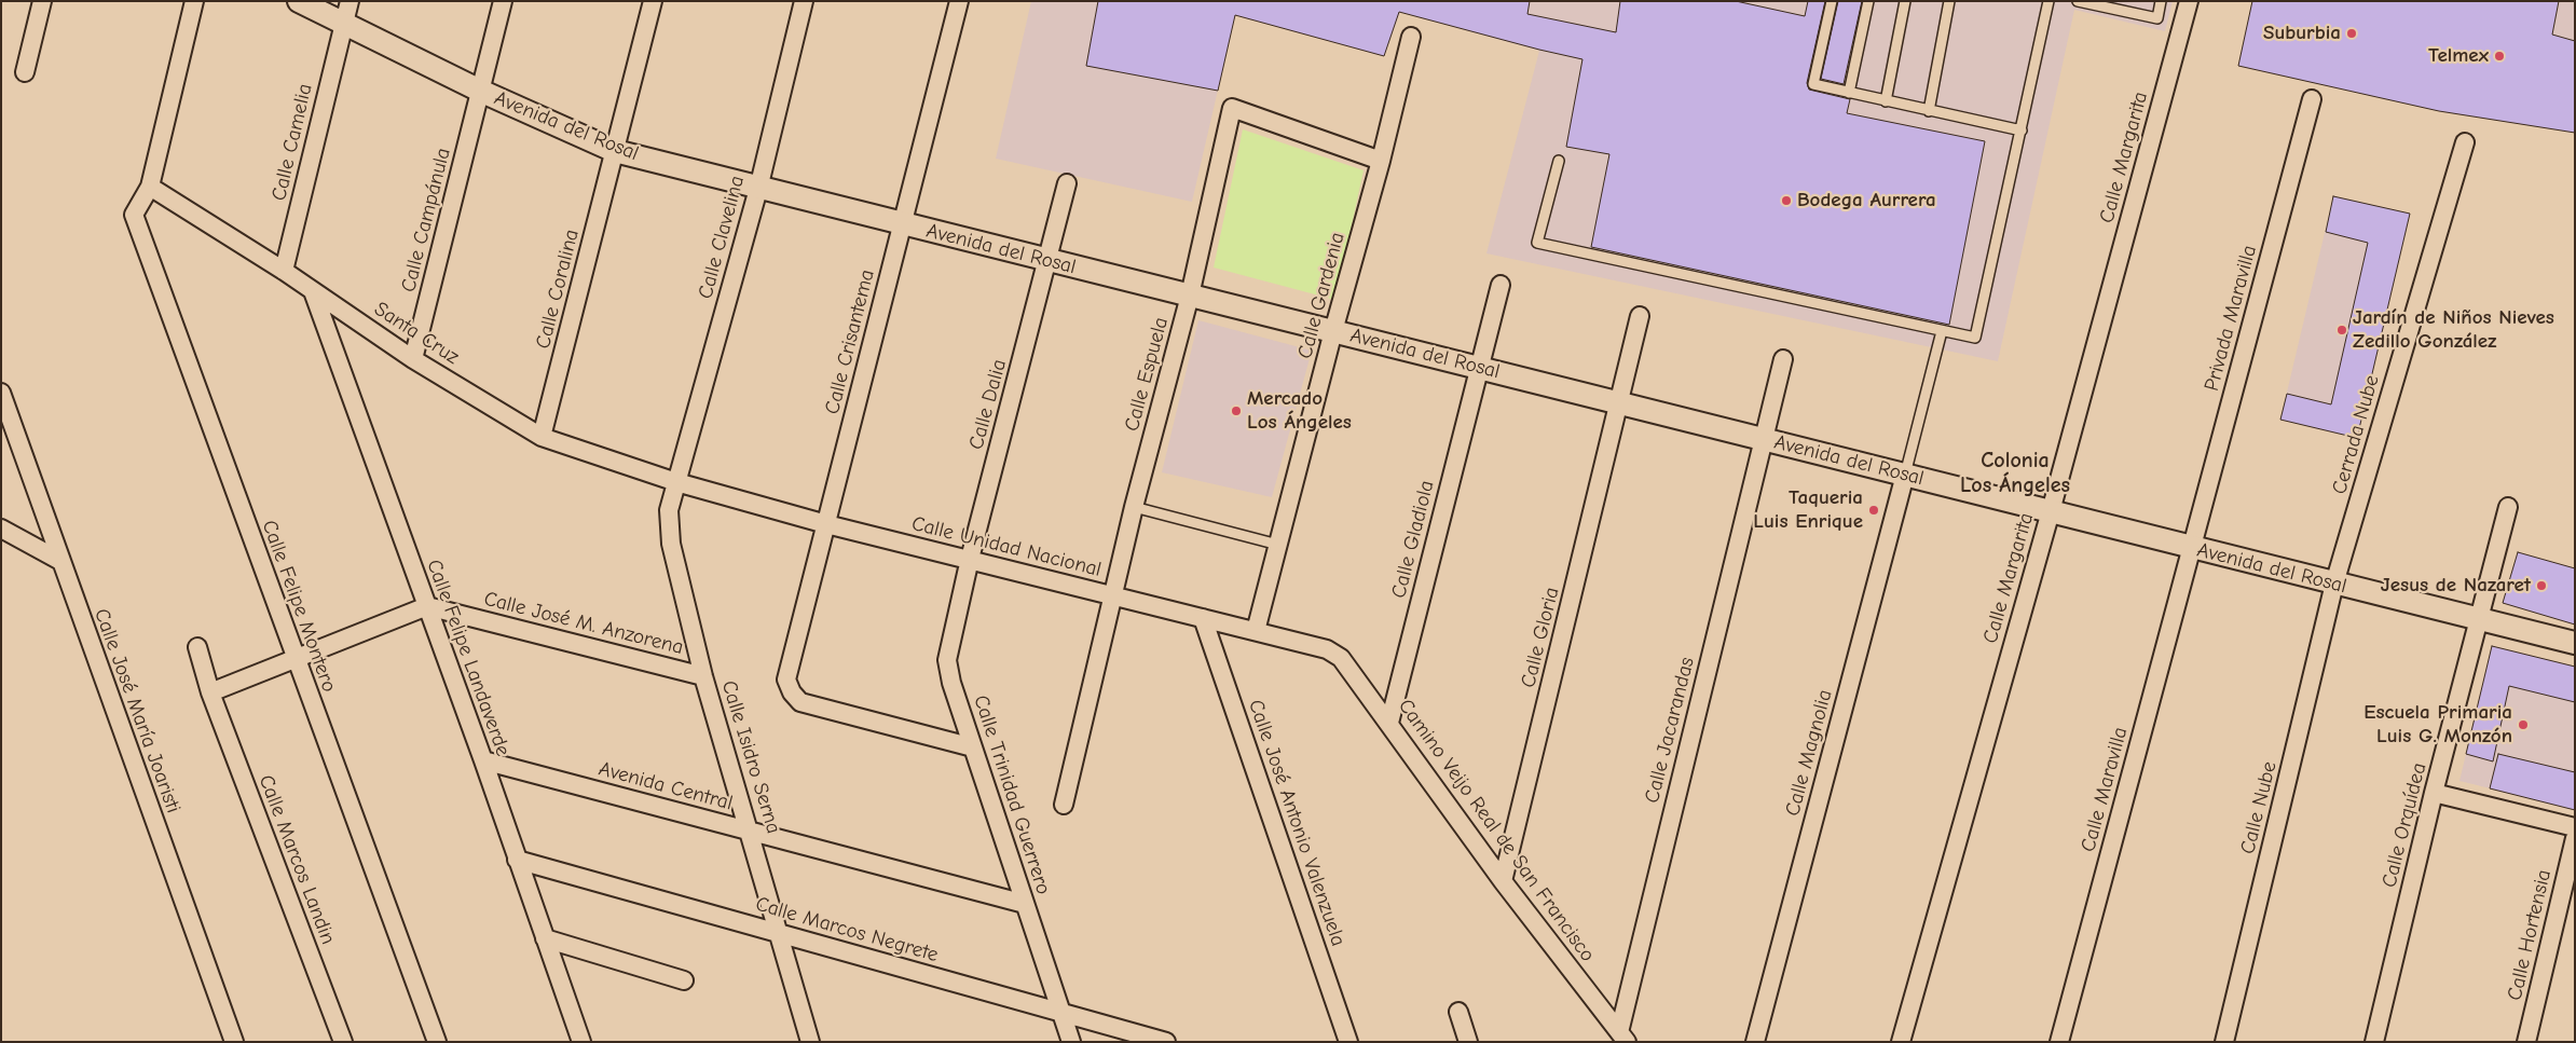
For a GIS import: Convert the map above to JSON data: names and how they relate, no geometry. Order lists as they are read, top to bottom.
{
  "streets": {
    "street": [
      "Avenida del Rosal",
      "Calle Camelia",
      "Calle Margarita",
      "Calle Campánula",
      "Calle Clavelina",
      "Calle Coralina",
      "Calle Gardenia",
      "Privada Maravilla",
      "Santa Cruz",
      "Calle Crisantema",
      "Calle Espuela",
      "Calle Dalia",
      "Cerrada Nube",
      "Calle Gladiola",
      "Calle Unidad Nacional",
      "Calle Felipe Montero",
      "Calle José M. Anzorena",
      "Calle Gloria",
      "Calle Felipe Landaverde",
      "Calle José María Joaristi",
      "Calle Jacarandas",
      "Calle Magnolia",
      "Calle Isidro Serna",
      "Avenida Central",
      "Calle Maravilla",
      "Calle Trinidad Guerrero",
      "Calle Nube",
      "Calle José Antonio Valenzuela",
      "Calle Orquídea",
      "Camino Veijo Real de San Francisco",
      "Calle Marcos Landin",
      "Calle Marcos Negrete",
      "Calle Hortensia"
    ]
  },
  "crossings": [
    ["Avenida del Rosal", "Calle Camelia"],
    ["Avenida del Rosal", "Calle Margarita"],
    ["Avenida del Rosal", "Calle Campánula"],
    ["Avenida del Rosal", "Calle Clavelina"],
    ["Avenida del Rosal", "Calle Coralina"],
    ["Avenida del Rosal", "Calle Gardenia"],
    ["Avenida del Rosal", "Privada Maravilla"],
    ["Avenida del Rosal", "Calle Crisantema"],
    ["Avenida del Rosal", "Calle Espuela"],
    ["Avenida del Rosal", "Calle Dalia"],
    ["Avenida del Rosal", "Cerrada Nube"],
    ["Avenida del Rosal", "Calle Gladiola"],
    ["Avenida del Rosal", "Calle Gloria"],
    ["Avenida del Rosal", "Calle Jacarandas"],
    ["Avenida del Rosal", "Calle Magnolia"],
    ["Avenida del Rosal", "Calle Maravilla"],
    ["Avenida del Rosal", "Calle Nube"],
    ["Avenida del Rosal", "Calle Orquídea"],
    ["Calle Camelia", "Santa Cruz"],
    ["Calle Campánula", "Santa Cruz"],
    ["Calle Clavelina", "Santa Cruz"],
    ["Calle Clavelina", "Calle Unidad Nacional"],
    ["Calle Clavelina", "Calle Isidro Serna"],
    ["Calle Coralina", "Santa Cruz"],
    ["Calle Gardenia", "Calle Espuela"],
    ["Calle Gardenia", "Calle Unidad Nacional"],
    ["Privada Maravilla", "Calle Maravilla"],
    ["Santa Cruz", "Calle Unidad Nacional"],
    ["Santa Cruz", "Calle Felipe Montero"],
    ["Santa Cruz", "Calle Felipe Landaverde"],
    ["Santa Cruz", "Calle Isidro Serna"],
    ["Calle Crisantema", "Calle Unidad Nacional"],
    ["Calle Crisantema", "Calle Trinidad Guerrero"],
    ["Calle Espuela", "Calle Unidad Nacional"],
    ["Calle Dalia", "Calle Unidad Nacional"],
    ["Calle Dalia", "Calle Trinidad Guerrero"],
    ["Cerrada Nube", "Calle Nube"],
    ["Calle Gladiola", "Camino Veijo Real de San Francisco"],
    ["Calle Unidad Nacional", "Calle Isidro Serna"],
    ["Calle Unidad Nacional", "Calle Trinidad Guerrero"],
    ["Calle Unidad Nacional", "Calle José Antonio Valenzuela"],
    ["Calle Unidad Nacional", "Camino Veijo Real de San Francisco"],
    ["Calle José M. Anzorena", "Calle Felipe Landaverde"],
    ["Calle José M. Anzorena", "Calle Isidro Serna"],
    ["Calle Gloria", "Camino Veijo Real de San Francisco"],
    ["Calle Felipe Landaverde", "Avenida Central"],
    ["Calle Felipe Landaverde", "Calle Marcos Negrete"],
    ["Calle Jacarandas", "Camino Veijo Real de San Francisco"],
    ["Calle Isidro Serna", "Avenida Central"],
    ["Calle Isidro Serna", "Calle Marcos Negrete"],
    ["Avenida Central", "Calle Trinidad Guerrero"],
    ["Calle Trinidad Guerrero", "Calle Marcos Negrete"]
  ],
  "districts": ["Colonia Los Ángeles"],
  "places": [
    "Suburbia",
    "Telmex",
    "Bodega Aurrera",
    "Jardín de Niños Nieves Zedillo González",
    "Mercado Los Ángeles",
    "Taqueria Luis Enrique",
    "Jesus de Nazaret",
    "Escuela Primaria Luis G. Monzón"
  ]
}
